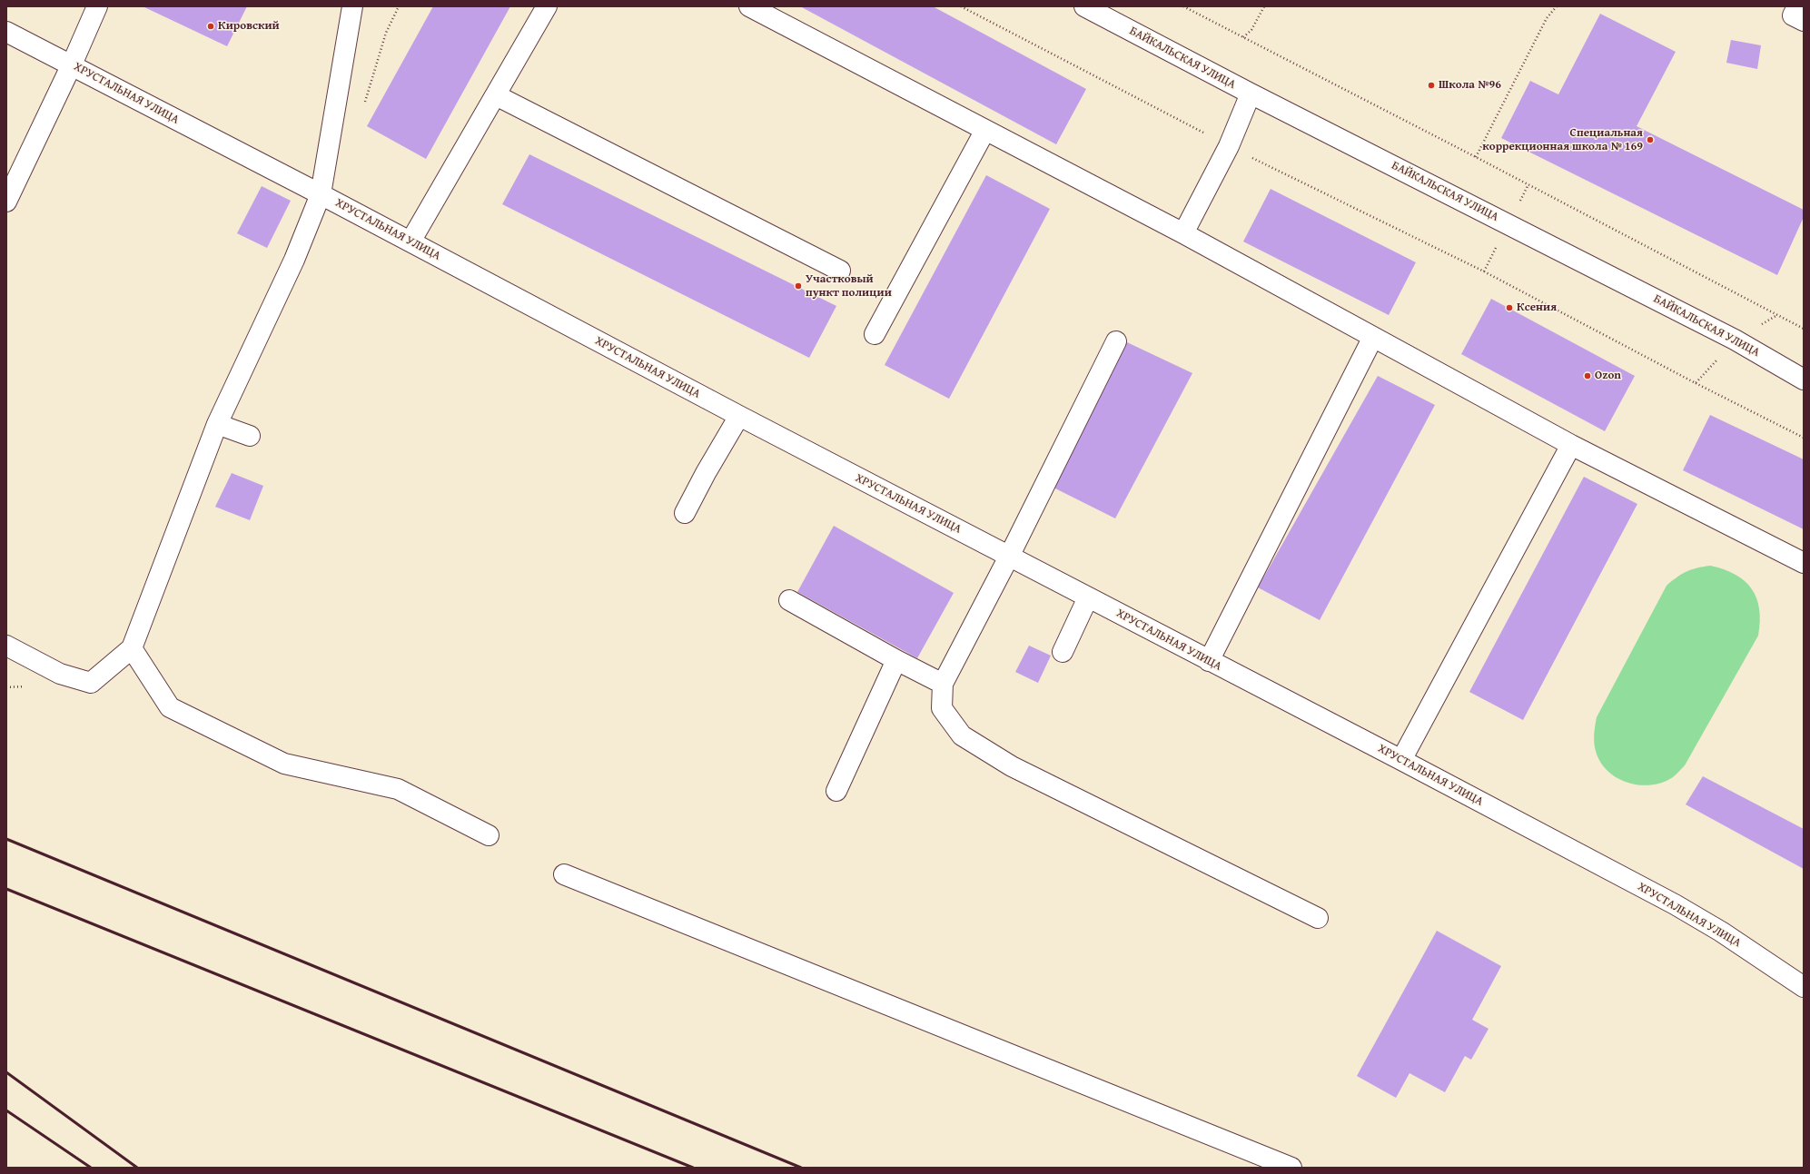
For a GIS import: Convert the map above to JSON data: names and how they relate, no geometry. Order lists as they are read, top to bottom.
{
  "streets": {
    "street": ["БАЙКАЛЬСКАЯ УЛИЦА", "ХРУСТАЛЬНАЯ УЛИЦА"]
  },
  "places": [
    "Кировский",
    "Школа №96",
    "Специальная коррекционная школа № 169",
    "Участковый пункт полиции",
    "Ксения",
    "Ozon"
  ]
}
